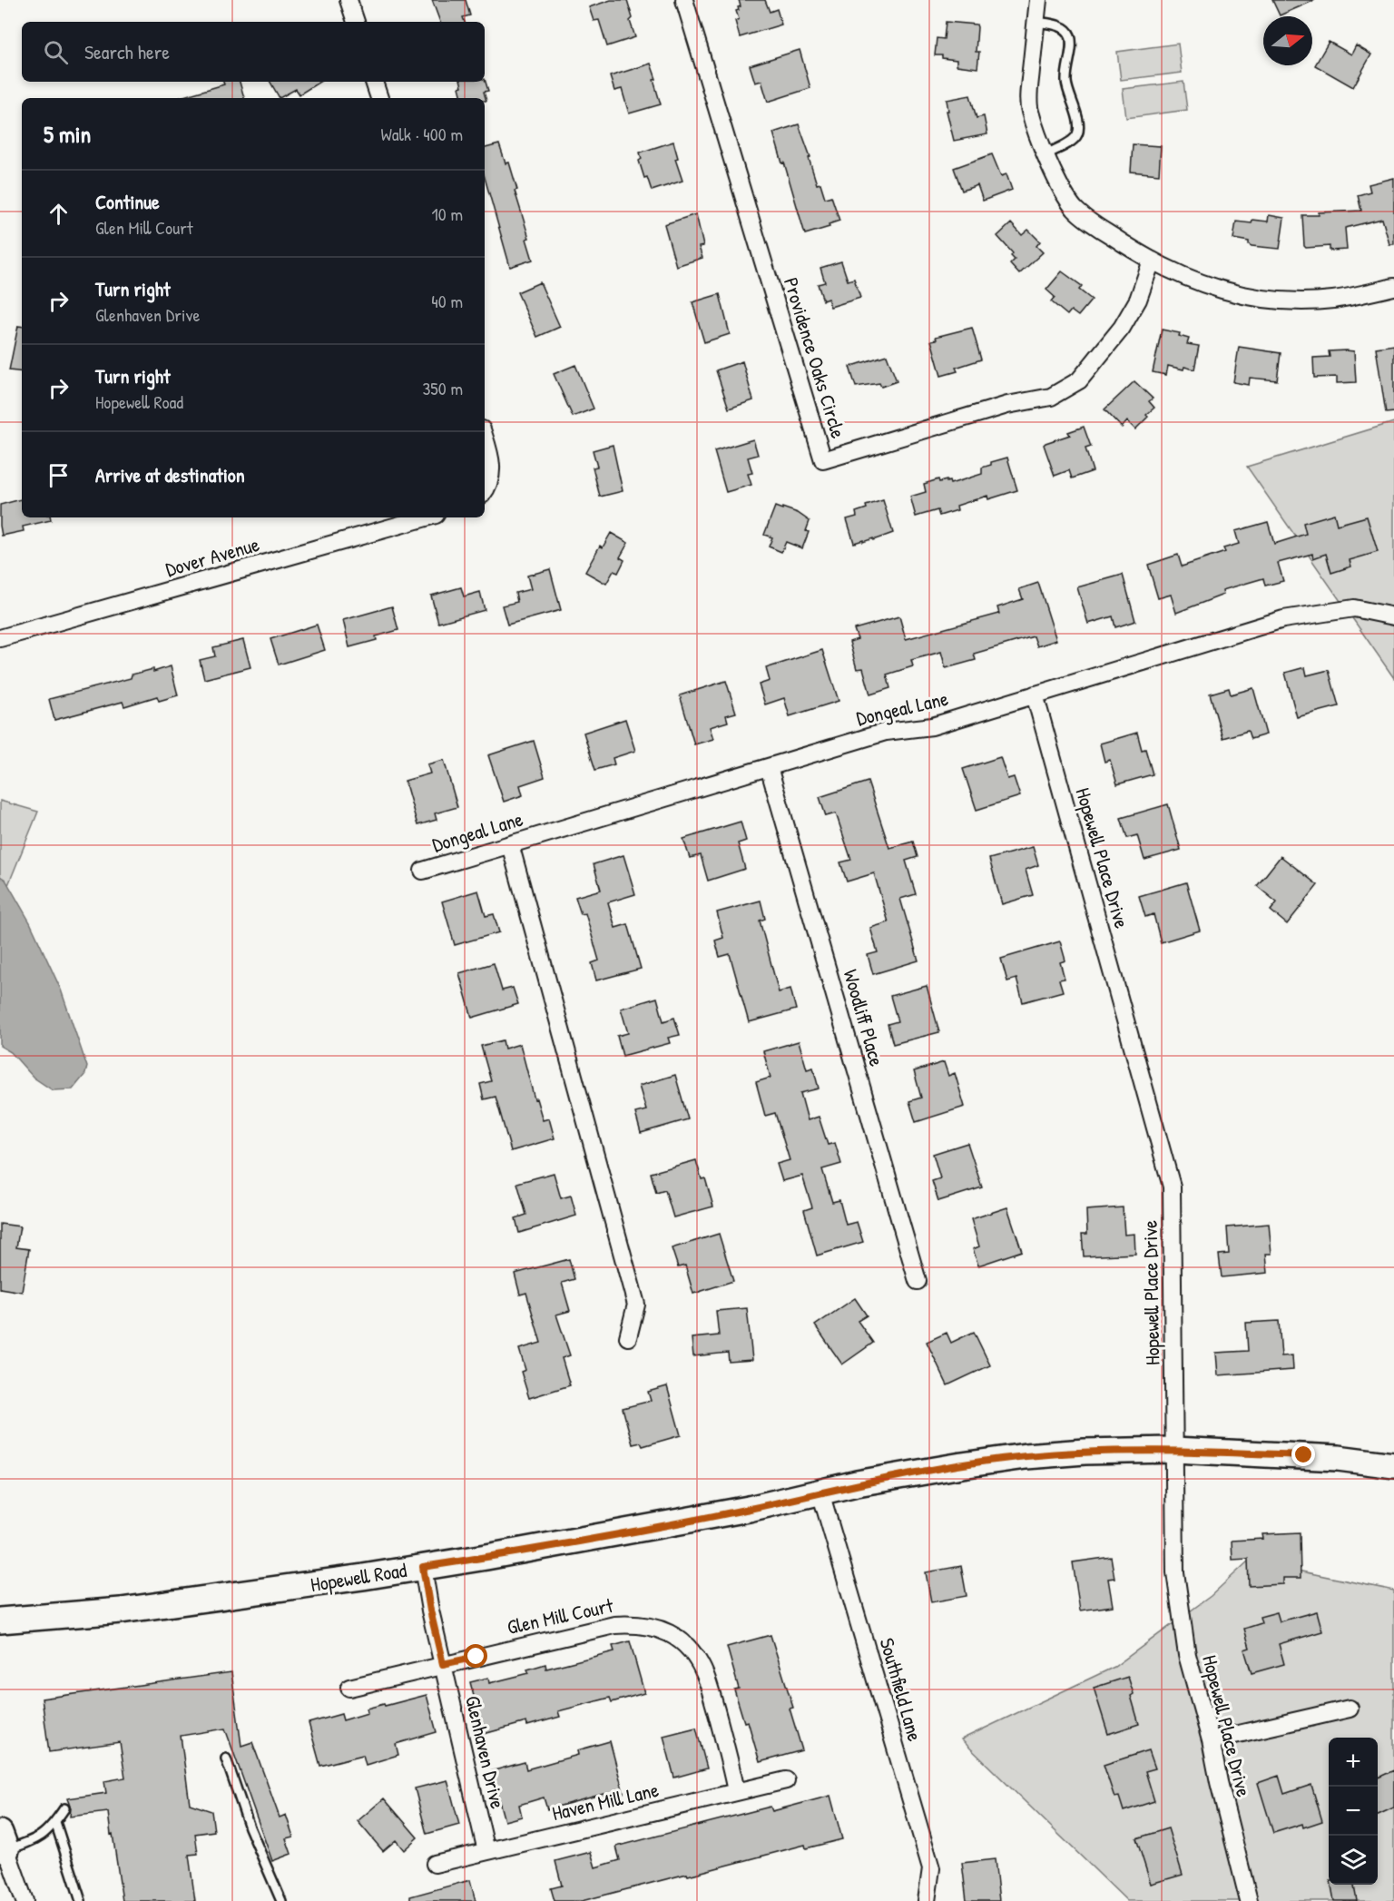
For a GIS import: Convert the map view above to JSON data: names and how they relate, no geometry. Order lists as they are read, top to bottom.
{
  "streets": {
    "street": [
      "Providence Oaks Circle",
      "Dover Avenue",
      "Dongeal Lane",
      "Hopewell Place Drive",
      "Woodliff Place",
      "Hopewell Road",
      "Glen Mill Court",
      "Southfield Lane",
      "Glenhaven Drive",
      "Haven Mill Lane"
    ]
  },
  "crossings": [
    ["Dongeal Lane", "Hopewell Place Drive"],
    ["Dongeal Lane", "Woodliff Place"],
    ["Hopewell Place Drive", "Hopewell Road"],
    ["Hopewell Road", "Southfield Lane"],
    ["Hopewell Road", "Glenhaven Drive"],
    ["Glen Mill Court", "Glenhaven Drive"],
    ["Glen Mill Court", "Haven Mill Lane"],
    ["Glenhaven Drive", "Haven Mill Lane"]
  ],
  "north": "right",
  "page": {
    "search": "Search here",
    "heading": ["5 min", "Walk · 400 m"],
    "list": [
      ["Continue", "Glen Mill Court", "10 m"],
      ["Turn right", "Glenhaven Drive", "40 m"],
      ["Turn right", "Hopewell Road", "350 m"],
      "Arrive at destination"
    ],
    "map_buttons": ["+", "−"]
  }
}
